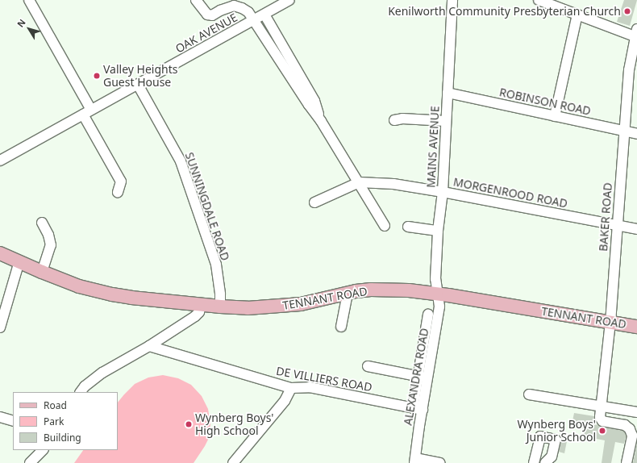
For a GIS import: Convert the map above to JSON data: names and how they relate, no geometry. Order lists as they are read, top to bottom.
{
  "streets": {
    "main road": ["TENNANT ROAD"],
    "street": [
      "OAK AVENUE",
      "ROBINSON ROAD",
      "MAINS AVENUE",
      "MORGENROOD ROAD",
      "SUNNINGDALE ROAD",
      "BAKER ROAD",
      "ALEXANDRA ROAD",
      "DE VILLIERS ROAD"
    ]
  },
  "crossings": [
    ["OAK AVENUE", "SUNNINGDALE ROAD"],
    ["ROBINSON ROAD", "MAINS AVENUE"],
    ["ROBINSON ROAD", "BAKER ROAD"],
    ["MAINS AVENUE", "MORGENROOD ROAD"],
    ["MAINS AVENUE", "TENNANT ROAD"],
    ["MAINS AVENUE", "ALEXANDRA ROAD"],
    ["MORGENROOD ROAD", "BAKER ROAD"],
    ["SUNNINGDALE ROAD", "TENNANT ROAD"],
    ["BAKER ROAD", "TENNANT ROAD"],
    ["TENNANT ROAD", "ALEXANDRA ROAD"],
    ["ALEXANDRA ROAD", "DE VILLIERS ROAD"]
  ],
  "places": [
    "Kenilworth Community Presbyterian Church",
    "Valley Heights Guest House",
    "Wynberg Boys' High School",
    "Wynberg Boys' Junior School"
  ],
  "legend": ["Road", "Park", "Building"],
  "north": "top left"
}
